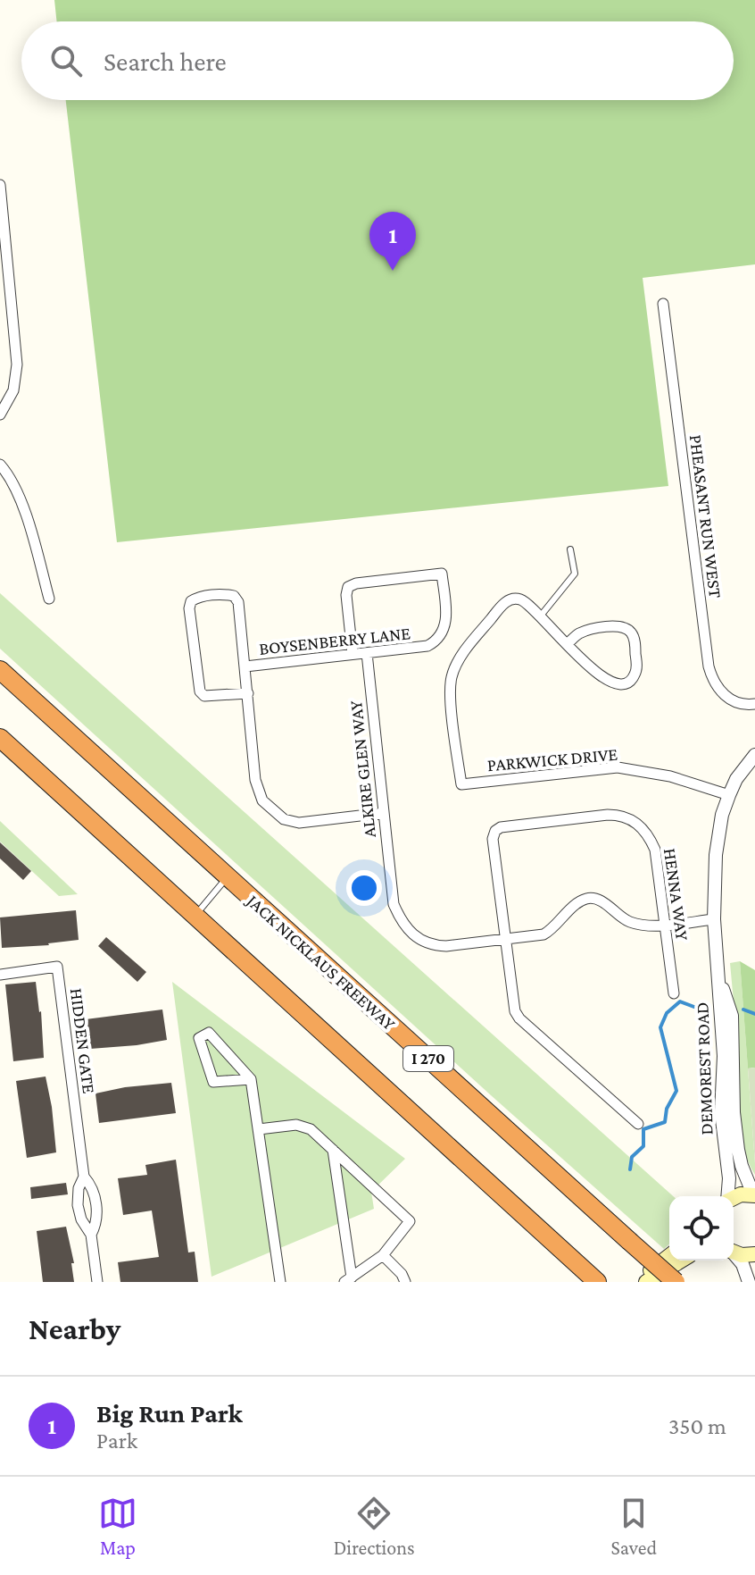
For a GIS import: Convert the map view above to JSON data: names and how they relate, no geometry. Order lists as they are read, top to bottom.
{
  "streets": {
    "highway": ["JACK NICKLAUS FREEWAY", "I 270"],
    "street": [
      "PHEASANT RUN WEST",
      "BOYSENBERRY LANE",
      "PARKWICK DRIVE",
      "ALKIRE GLEN WAY",
      "HENNA WAY",
      "HIDDEN GATE",
      "DEMOREST ROAD"
    ]
  },
  "crossings": [
    ["BOYSENBERRY LANE", "ALKIRE GLEN WAY"],
    ["PARKWICK DRIVE", "DEMOREST ROAD"],
    ["ALKIRE GLEN WAY", "HENNA WAY"],
    ["ALKIRE GLEN WAY", "DEMOREST ROAD"]
  ],
  "page": {
    "search": "Search here",
    "pins": "1",
    "heading": "Nearby",
    "list": [
      {
        "mark": "1",
        "name": "Big Run Park",
        "note": "Park",
        "value": "350 m"
      }
    ],
    "nav": ["Map", "Directions", "Saved"]
  }
}
